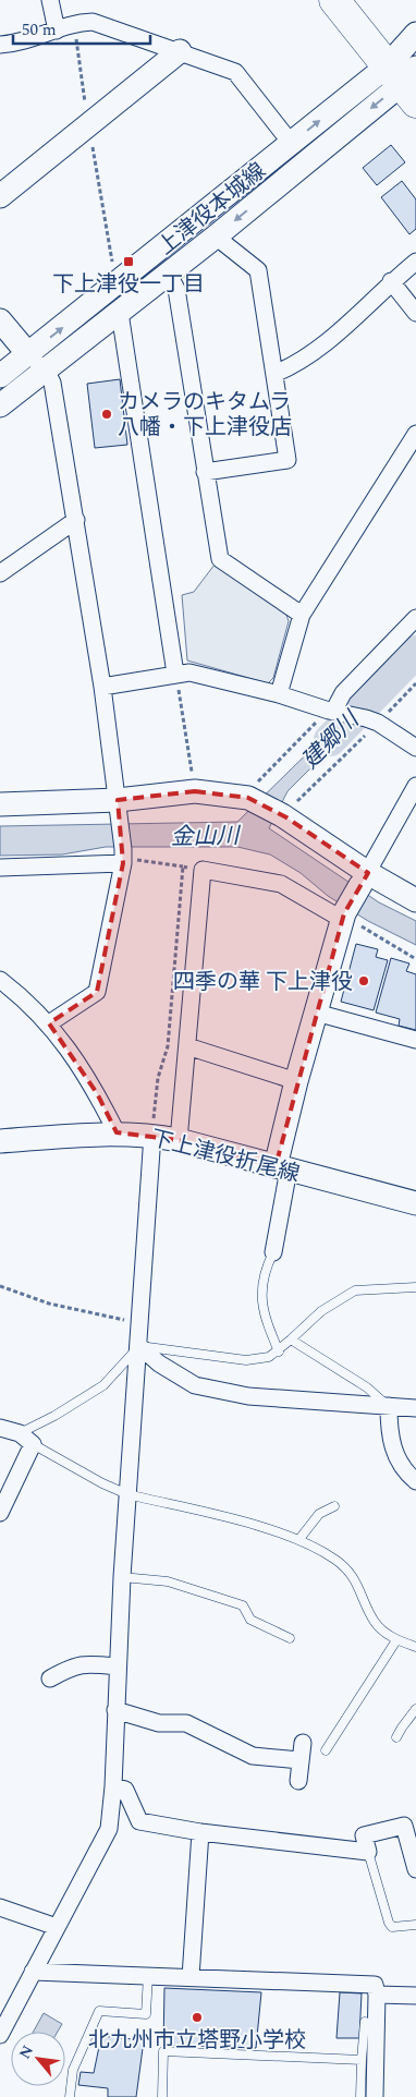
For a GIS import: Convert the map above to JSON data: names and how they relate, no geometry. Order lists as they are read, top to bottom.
{
  "streets": {
    "street": ["上津役本城線", "下上津役折尾線"]
  },
  "water": ["建郷川", "金山川"],
  "places": {
    "transit": ["下上津役一丁目"],
    "other": ["カメラのキタムラ 八幡・下上津役店", "四季の華 下上津役", "北九州市立塔野小学校"]
  },
  "scale_bar": "50 m",
  "north": "top left"
}
